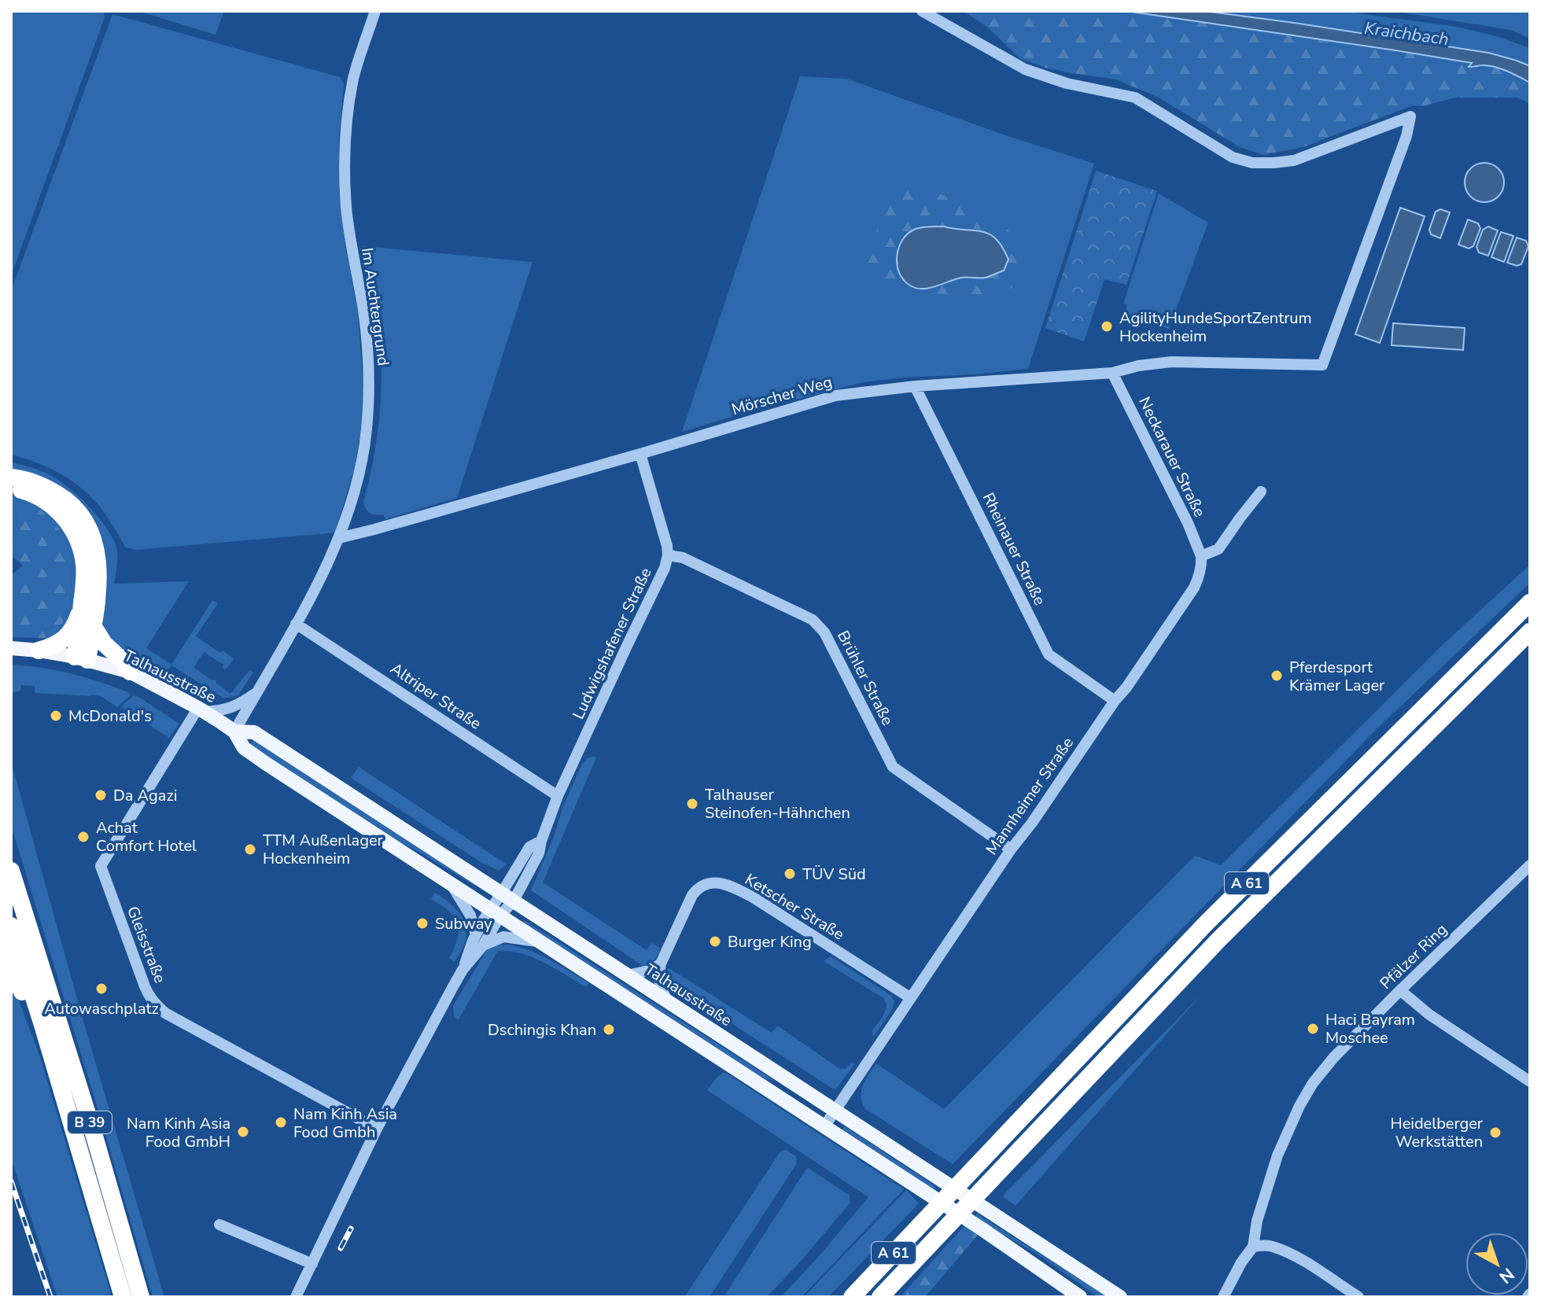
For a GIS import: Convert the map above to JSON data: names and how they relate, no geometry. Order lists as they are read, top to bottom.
{
  "streets": {
    "highway": ["A 61", "B 39"],
    "main road": ["Talhausstraße"],
    "street": [
      "Im Auchtergrund",
      "Mörscher Weg",
      "Neckarauer Straße",
      "Rheinauer Straße",
      "Ludwigshafener Straße",
      "Brühler Straße",
      "Altriper Straße",
      "Mannheimer Straße",
      "Ketscher Straße",
      "Gleisstraße",
      "Pfälzer Ring"
    ]
  },
  "crossings": [
    ["Im Auchtergrund", "Mörscher Weg"],
    ["Im Auchtergrund", "Talhausstraße"],
    ["Im Auchtergrund", "Altriper Straße"],
    ["Mörscher Weg", "Neckarauer Straße"],
    ["Mörscher Weg", "Rheinauer Straße"],
    ["Mörscher Weg", "Ludwigshafener Straße"],
    ["Neckarauer Straße", "Mannheimer Straße"],
    ["Rheinauer Straße", "Mannheimer Straße"],
    ["Ludwigshafener Straße", "Talhausstraße"],
    ["Ludwigshafener Straße", "Brühler Straße"],
    ["Ludwigshafener Straße", "Altriper Straße"],
    ["Talhausstraße", "Mannheimer Straße"],
    ["Talhausstraße", "Gleisstraße"],
    ["Brühler Straße", "Mannheimer Straße"],
    ["Mannheimer Straße", "Ketscher Straße"]
  ],
  "water": ["Kraichbach"],
  "places": [
    "AgilityHundeSportZentrum Hockenheim",
    "Pferdesport Krämer Lager",
    "McDonald's",
    "Da Agazi",
    "Talhauser Steinofen-Hähnchen",
    "Achat Comfort Hotel",
    "TTM Außenlager Hockenheim",
    "TÜV Süd",
    "Subway",
    "Burger King",
    "Autowaschplatz",
    "Haci Bayram Moschee",
    "Dschingis Khan",
    "Nam Kinh Asia Food Gmbh",
    "Nam Kinh Asia Food GmbH",
    "Heidelberger Werkstätten"
  ],
  "north": "bottom right"
}
